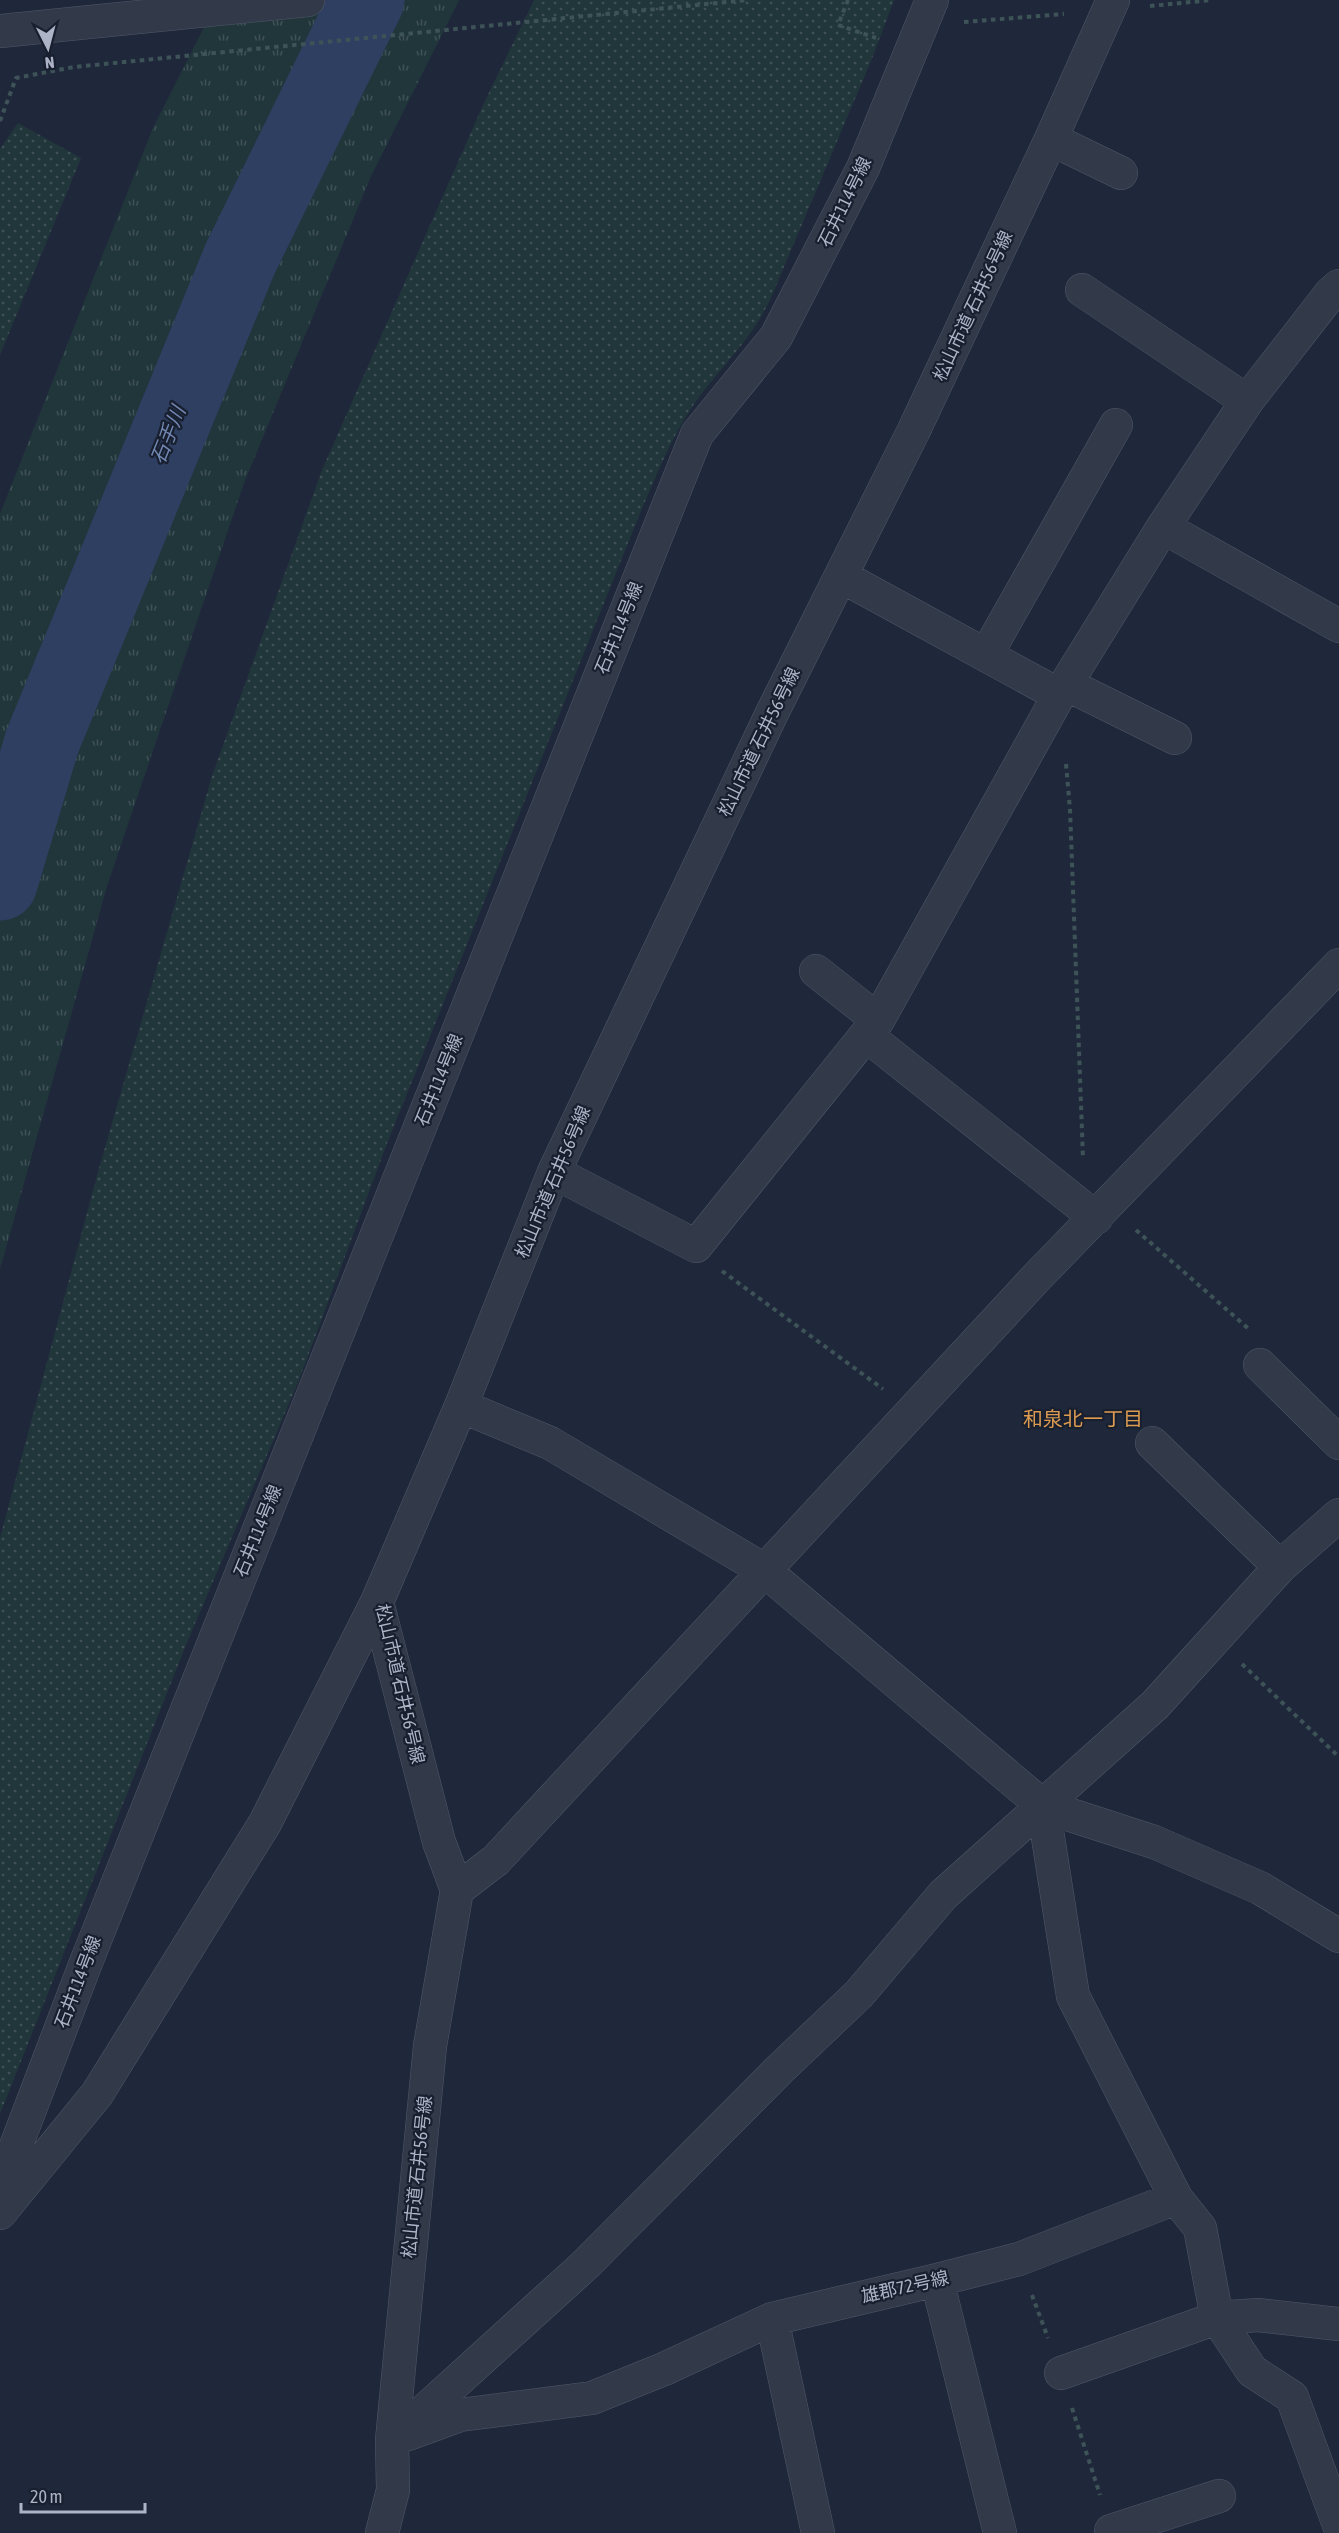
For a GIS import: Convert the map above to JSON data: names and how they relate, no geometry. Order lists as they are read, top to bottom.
{
  "streets": {
    "street": ["石井114号線", "松山市道 石井56号線", "雄郡72号線"]
  },
  "crossings": [
    ["松山市道 石井56号線", "雄郡72号線"]
  ],
  "districts": ["和泉北一丁目"],
  "water": ["石手川"],
  "scale_bar": "20 m",
  "north": "bottom"
}
